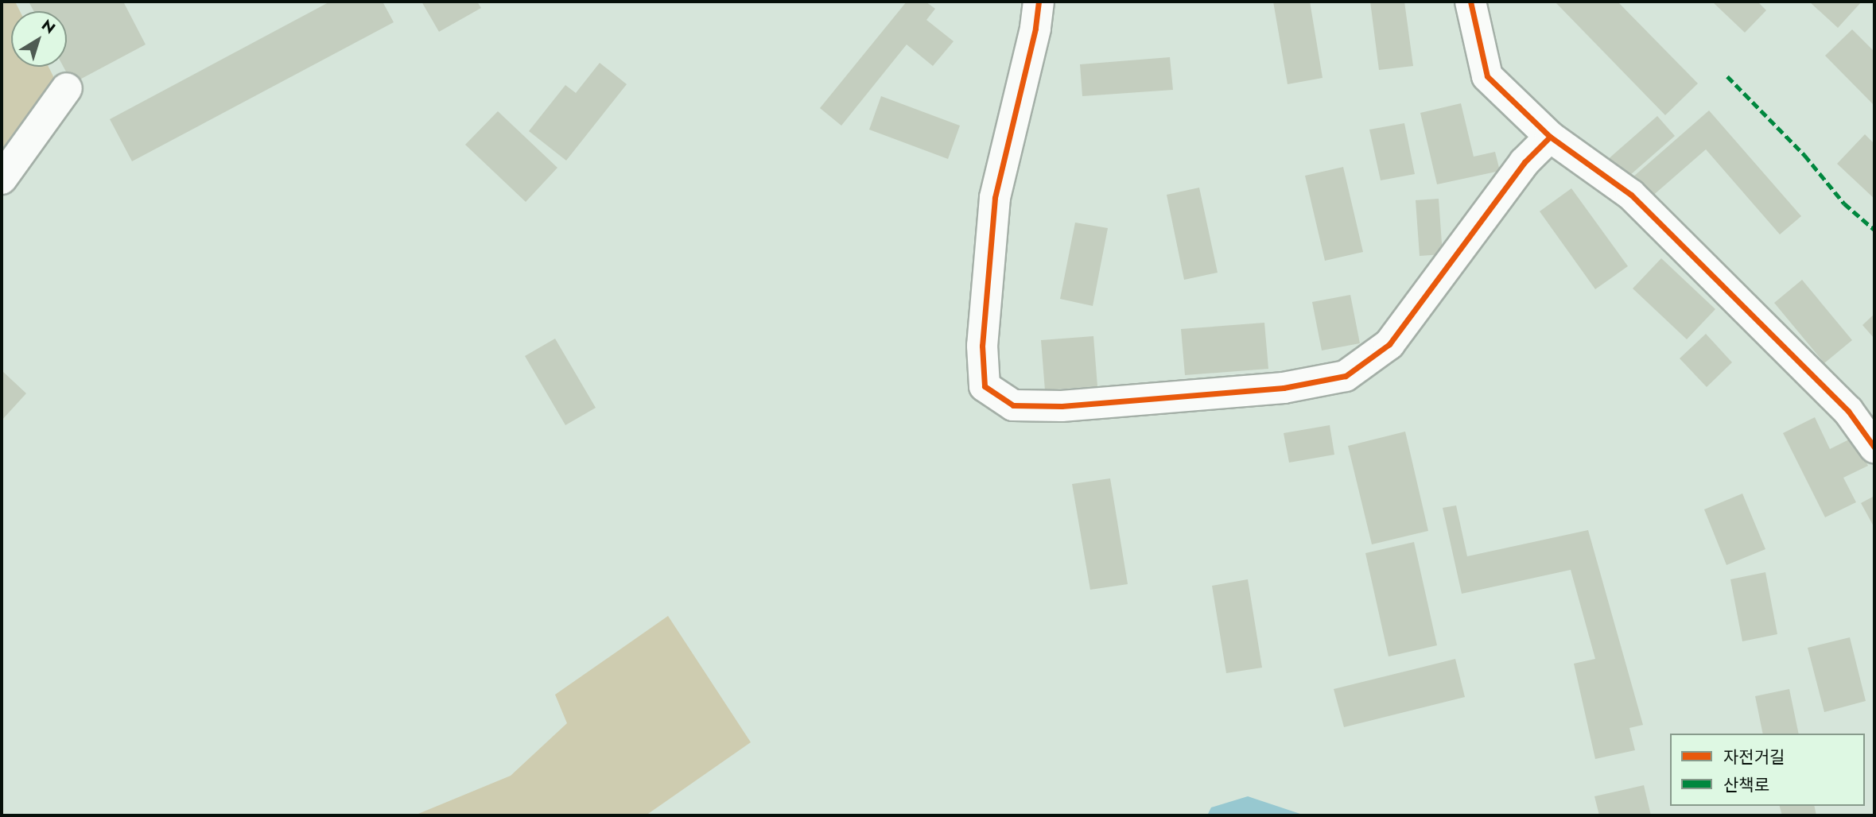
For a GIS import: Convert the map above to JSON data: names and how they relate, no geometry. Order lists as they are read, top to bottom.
{
  "legend": ["자전거길", "산책로"],
  "north": "top right"
}
